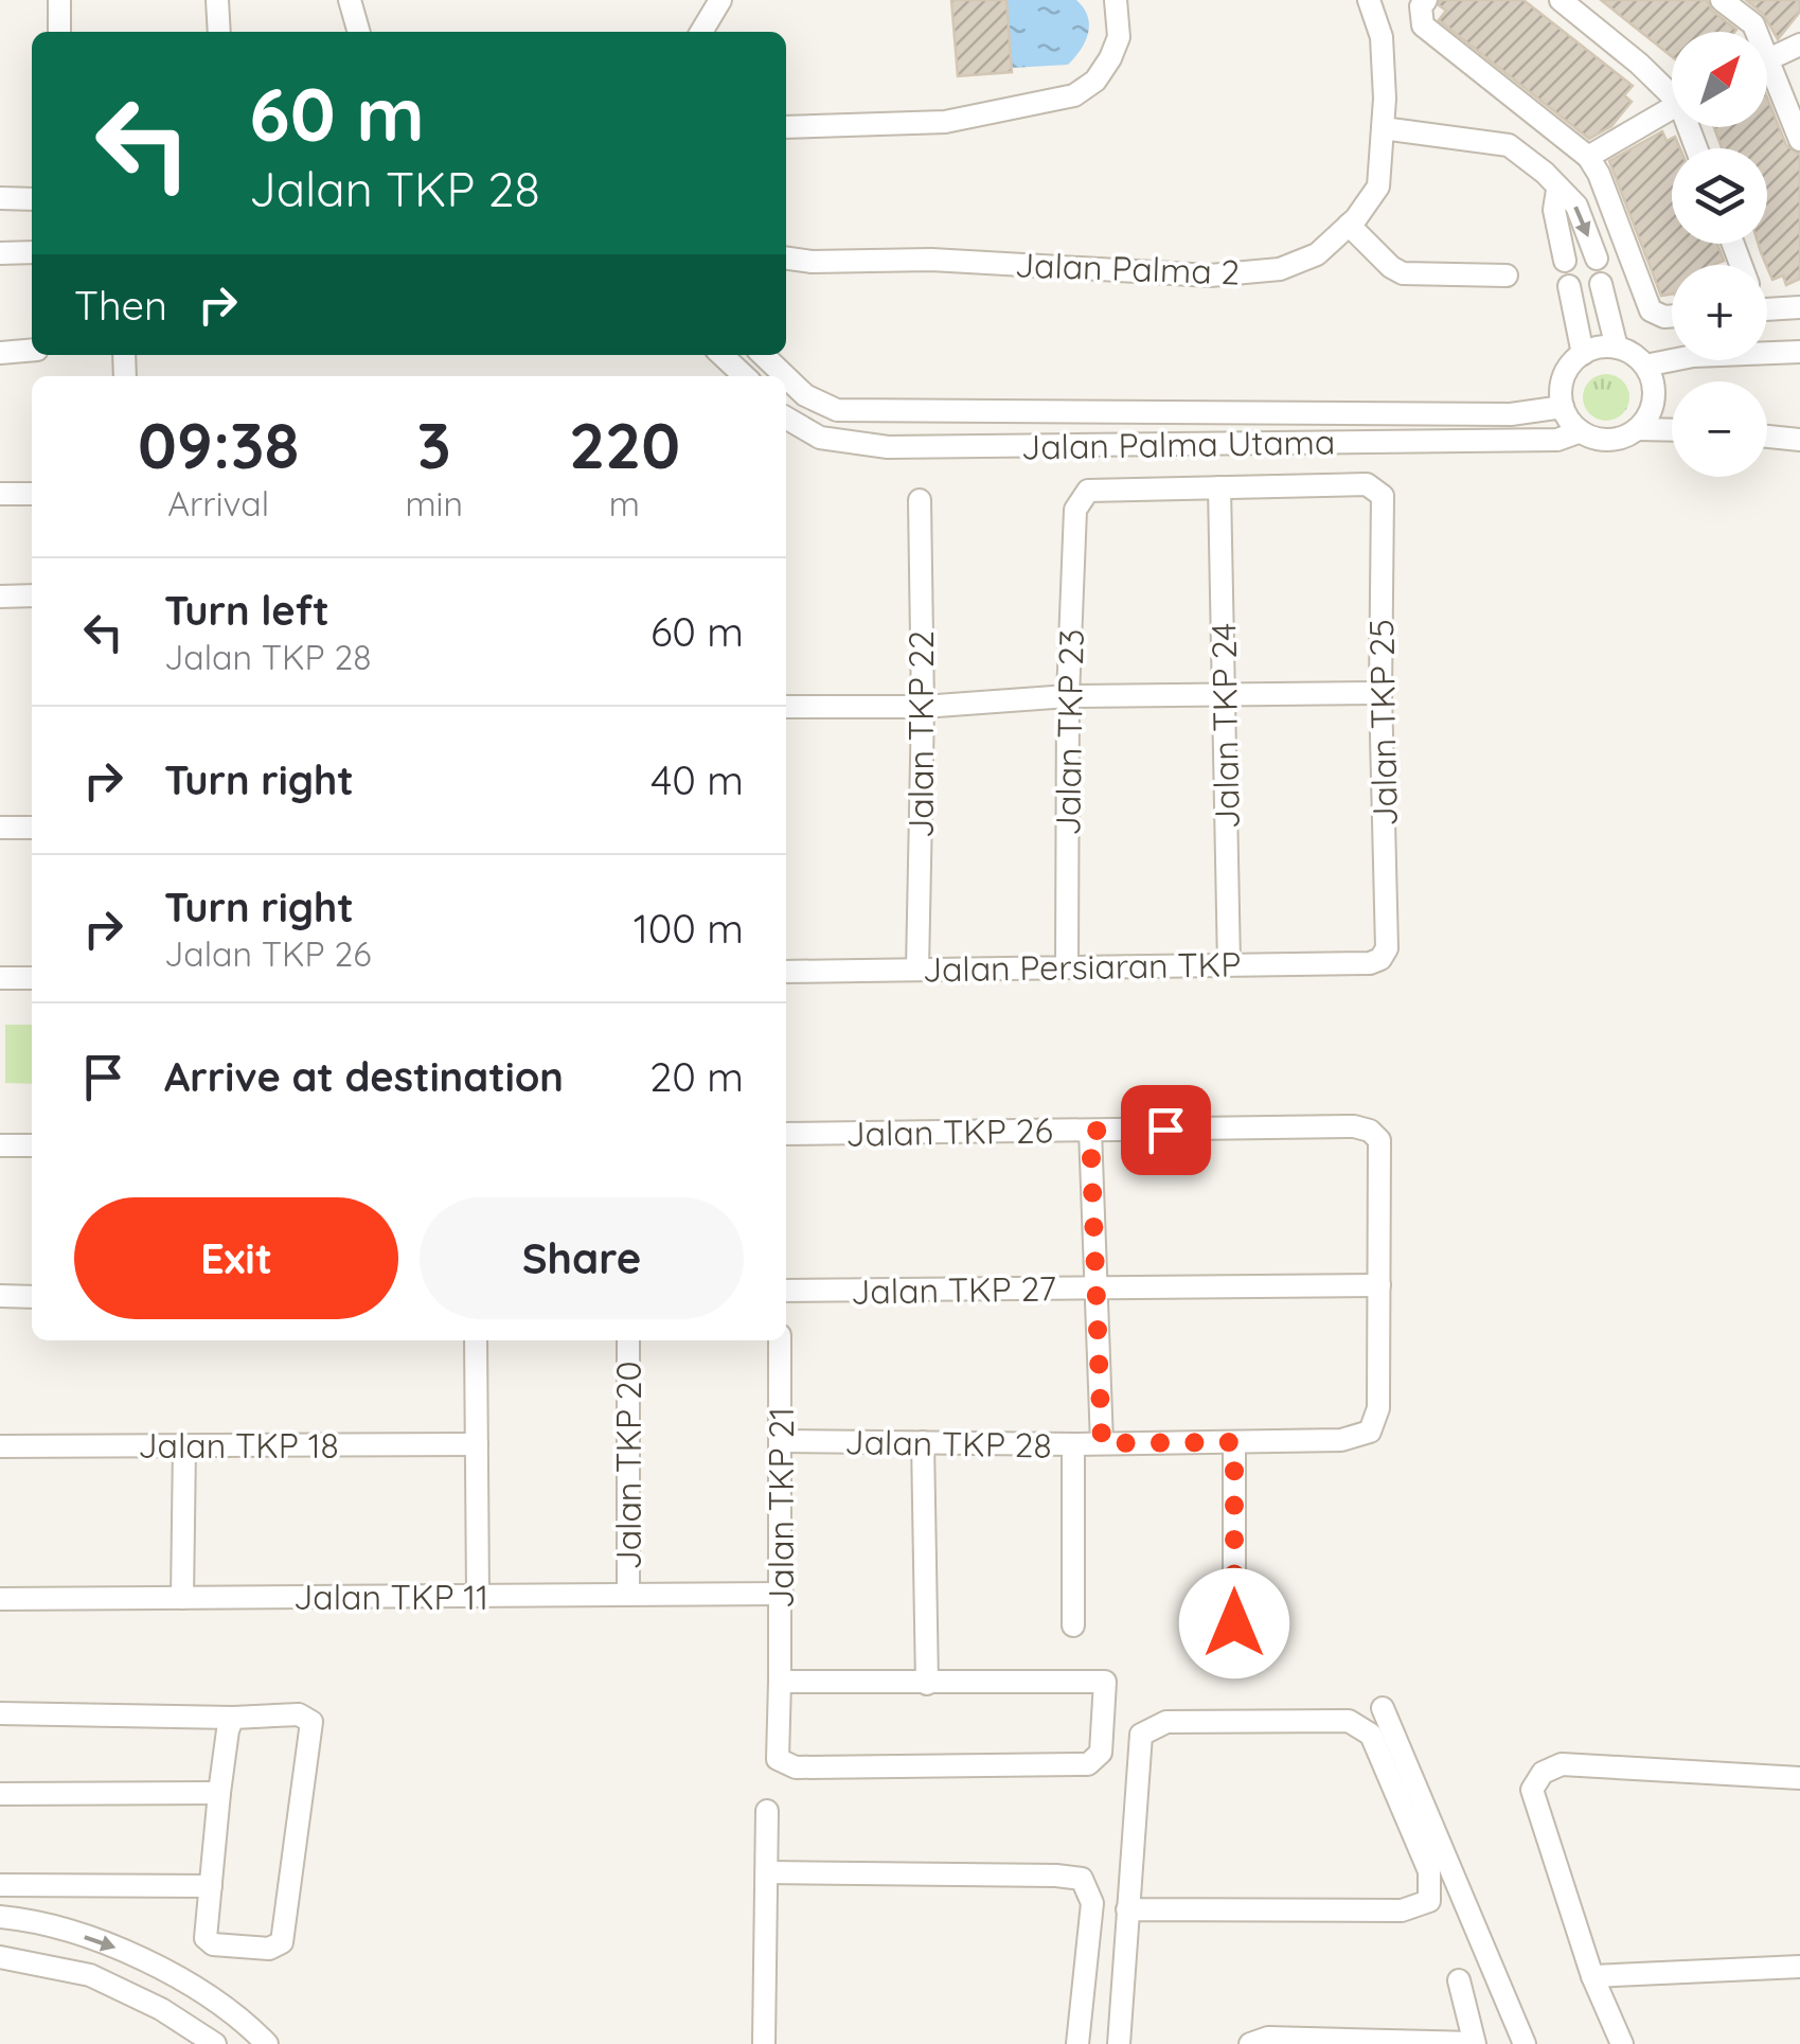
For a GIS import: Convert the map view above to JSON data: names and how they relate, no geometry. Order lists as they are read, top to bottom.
{
  "streets": {
    "street": [
      "Jalan Palma 2",
      "Jalan Palma Utama",
      "Jalan TKP 25",
      "Jalan TKP 24",
      "Jalan TKP 23",
      "Jalan TKP 22",
      "Jalan Persiaran TKP",
      "Jalan TKP 26",
      "Jalan TKP 27",
      "Jalan TKP 28",
      "Jalan TKP 18",
      "Jalan TKP 20",
      "Jalan TKP 21",
      "Jalan TKP 11"
    ]
  },
  "crossings": [
    ["Jalan TKP 25", "Jalan TKP 24"],
    ["Jalan TKP 25", "Jalan TKP 23"],
    ["Jalan TKP 25", "Jalan Persiaran TKP"],
    ["Jalan TKP 24", "Jalan TKP 23"],
    ["Jalan TKP 24", "Jalan Persiaran TKP"],
    ["Jalan TKP 23", "Jalan Persiaran TKP"],
    ["Jalan TKP 22", "Jalan Persiaran TKP"],
    ["Jalan TKP 26", "Jalan TKP 27"],
    ["Jalan TKP 26", "Jalan TKP 28"],
    ["Jalan TKP 27", "Jalan TKP 28"],
    ["Jalan TKP 28", "Jalan TKP 21"],
    ["Jalan TKP 20", "Jalan TKP 11"],
    ["Jalan TKP 21", "Jalan TKP 11"]
  ],
  "north": "top right",
  "page": {
    "map_buttons": ["+", "−"],
    "turn": ["60 m", "Jalan TKP 28"],
    "then": "Then",
    "eta": [
      "09:38",
      "Arrival",
      "3",
      "min",
      "220",
      "m"
    ],
    "list": [
      {
        "name": "Turn left",
        "note": "Jalan TKP 28",
        "value": "60 m"
      },
      {
        "name": "Turn right",
        "value": "40 m"
      },
      {
        "name": "Turn right",
        "note": "Jalan TKP 26",
        "value": "100 m"
      },
      {
        "name": "Arrive at destination",
        "value": "20 m"
      }
    ],
    "buttons": ["Exit", "Share"]
  }
}
